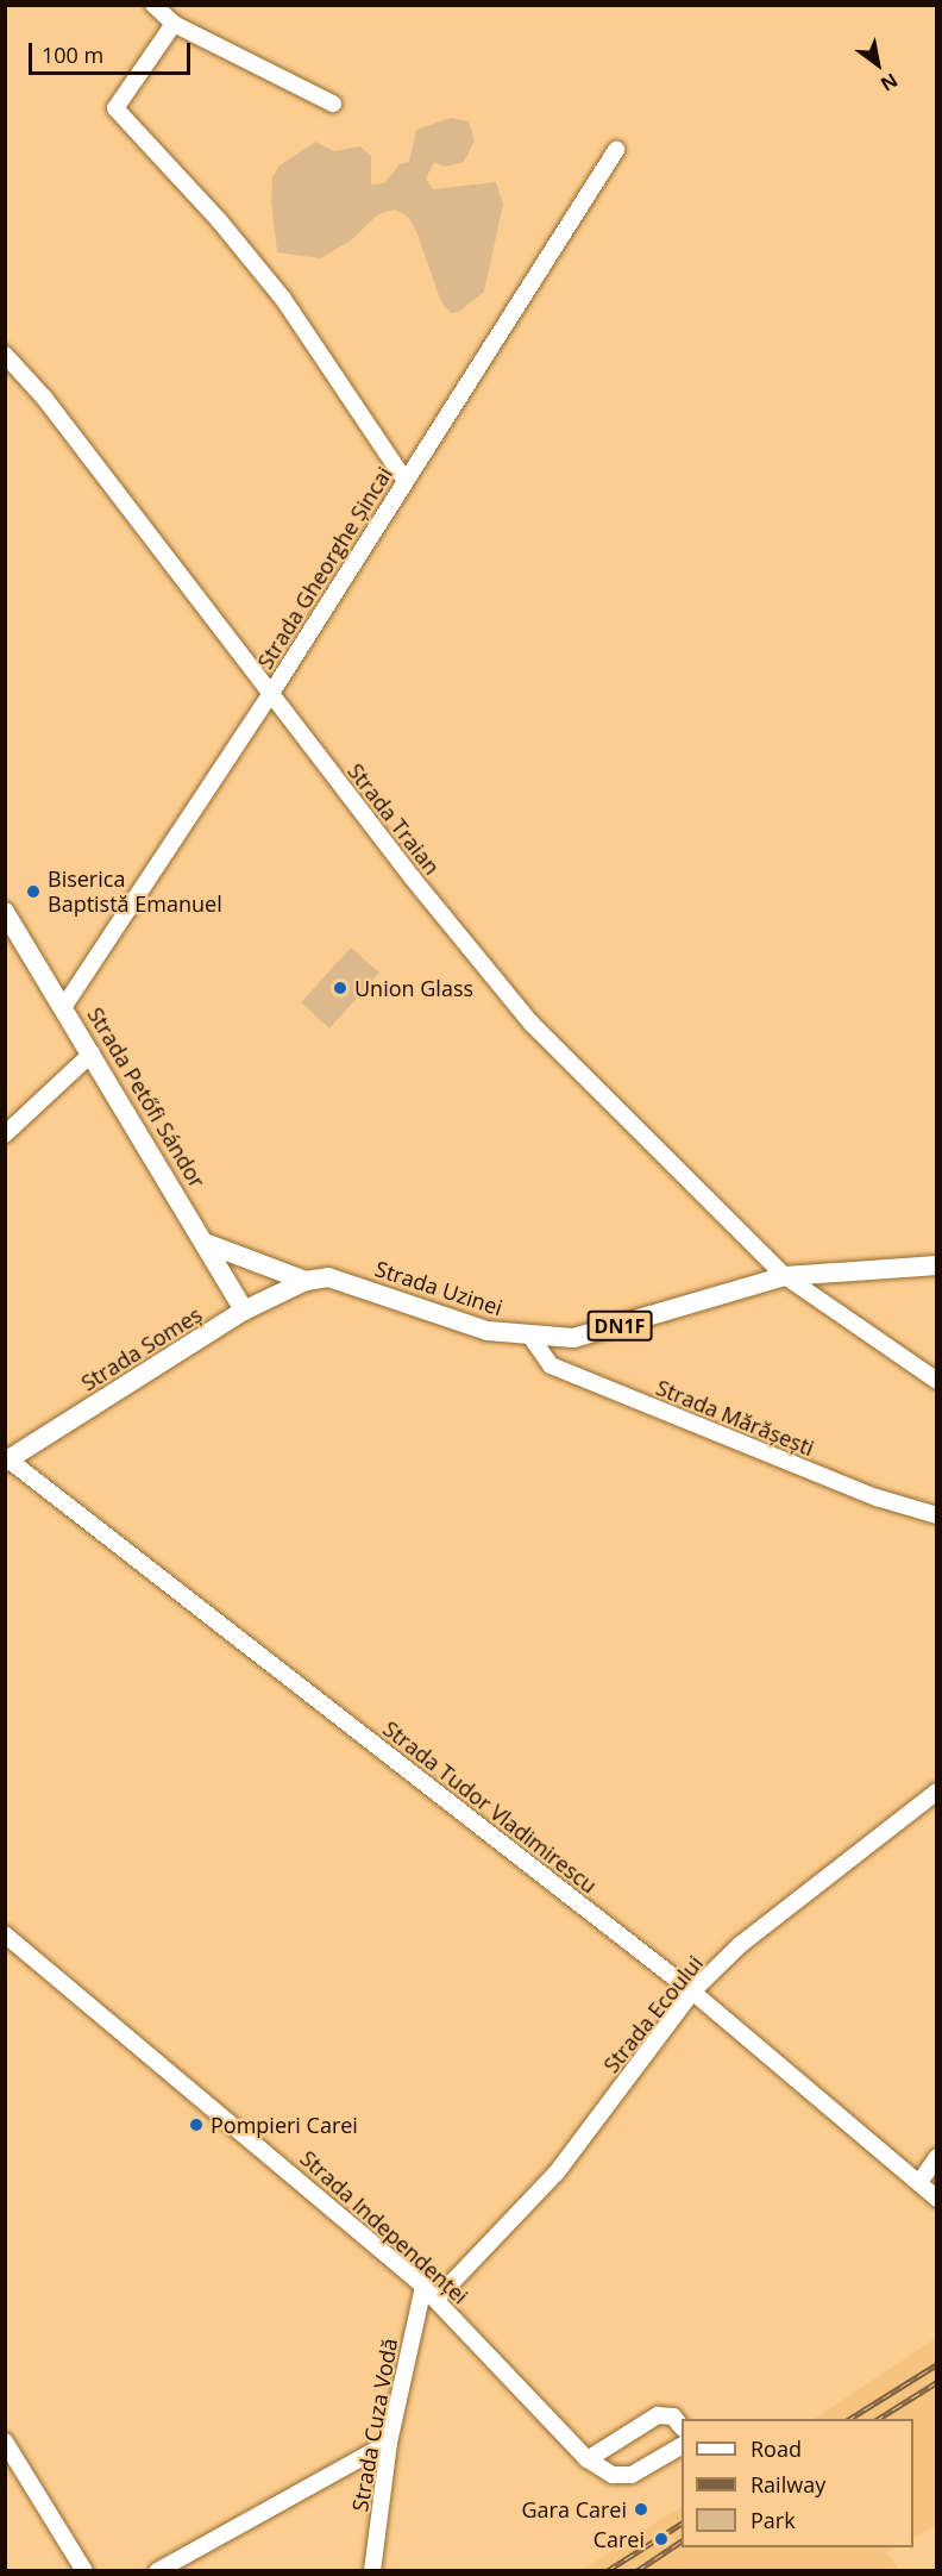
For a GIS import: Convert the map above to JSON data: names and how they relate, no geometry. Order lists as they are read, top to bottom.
{
  "streets": {
    "main road": [
      "Strada Petőfi Sándor",
      "Strada Uzinei",
      "DN1F",
      "Strada Someș"
    ],
    "street": [
      "Strada Gheorghe Șincai",
      "Strada Traian",
      "Strada Mărășești",
      "Strada Tudor Vladimirescu",
      "Strada Ecoului",
      "Strada Independenței",
      "Strada Cuza Vodă"
    ]
  },
  "crossings": [
    ["Strada Gheorghe Șincai", "Strada Traian"],
    ["Strada Gheorghe Șincai", "Strada Petőfi Sándor"],
    ["Strada Traian", "Strada Uzinei"],
    ["Strada Petőfi Sándor", "Strada Someș"],
    ["Strada Uzinei", "Strada Someș"],
    ["Strada Uzinei", "Strada Mărășești"],
    ["Strada Someș", "Strada Tudor Vladimirescu"],
    ["Strada Tudor Vladimirescu", "Strada Ecoului"],
    ["Strada Ecoului", "Strada Independenței"],
    ["Strada Independenței", "Strada Cuza Vodă"]
  ],
  "places": [
    "Biserica Baptistă Emanuel",
    "Union Glass",
    "Pompieri Carei",
    "Gara Carei",
    "Carei"
  ],
  "legend": ["Road", "Railway", "Park"],
  "scale_bar": "100 m",
  "north": "bottom right"
}
